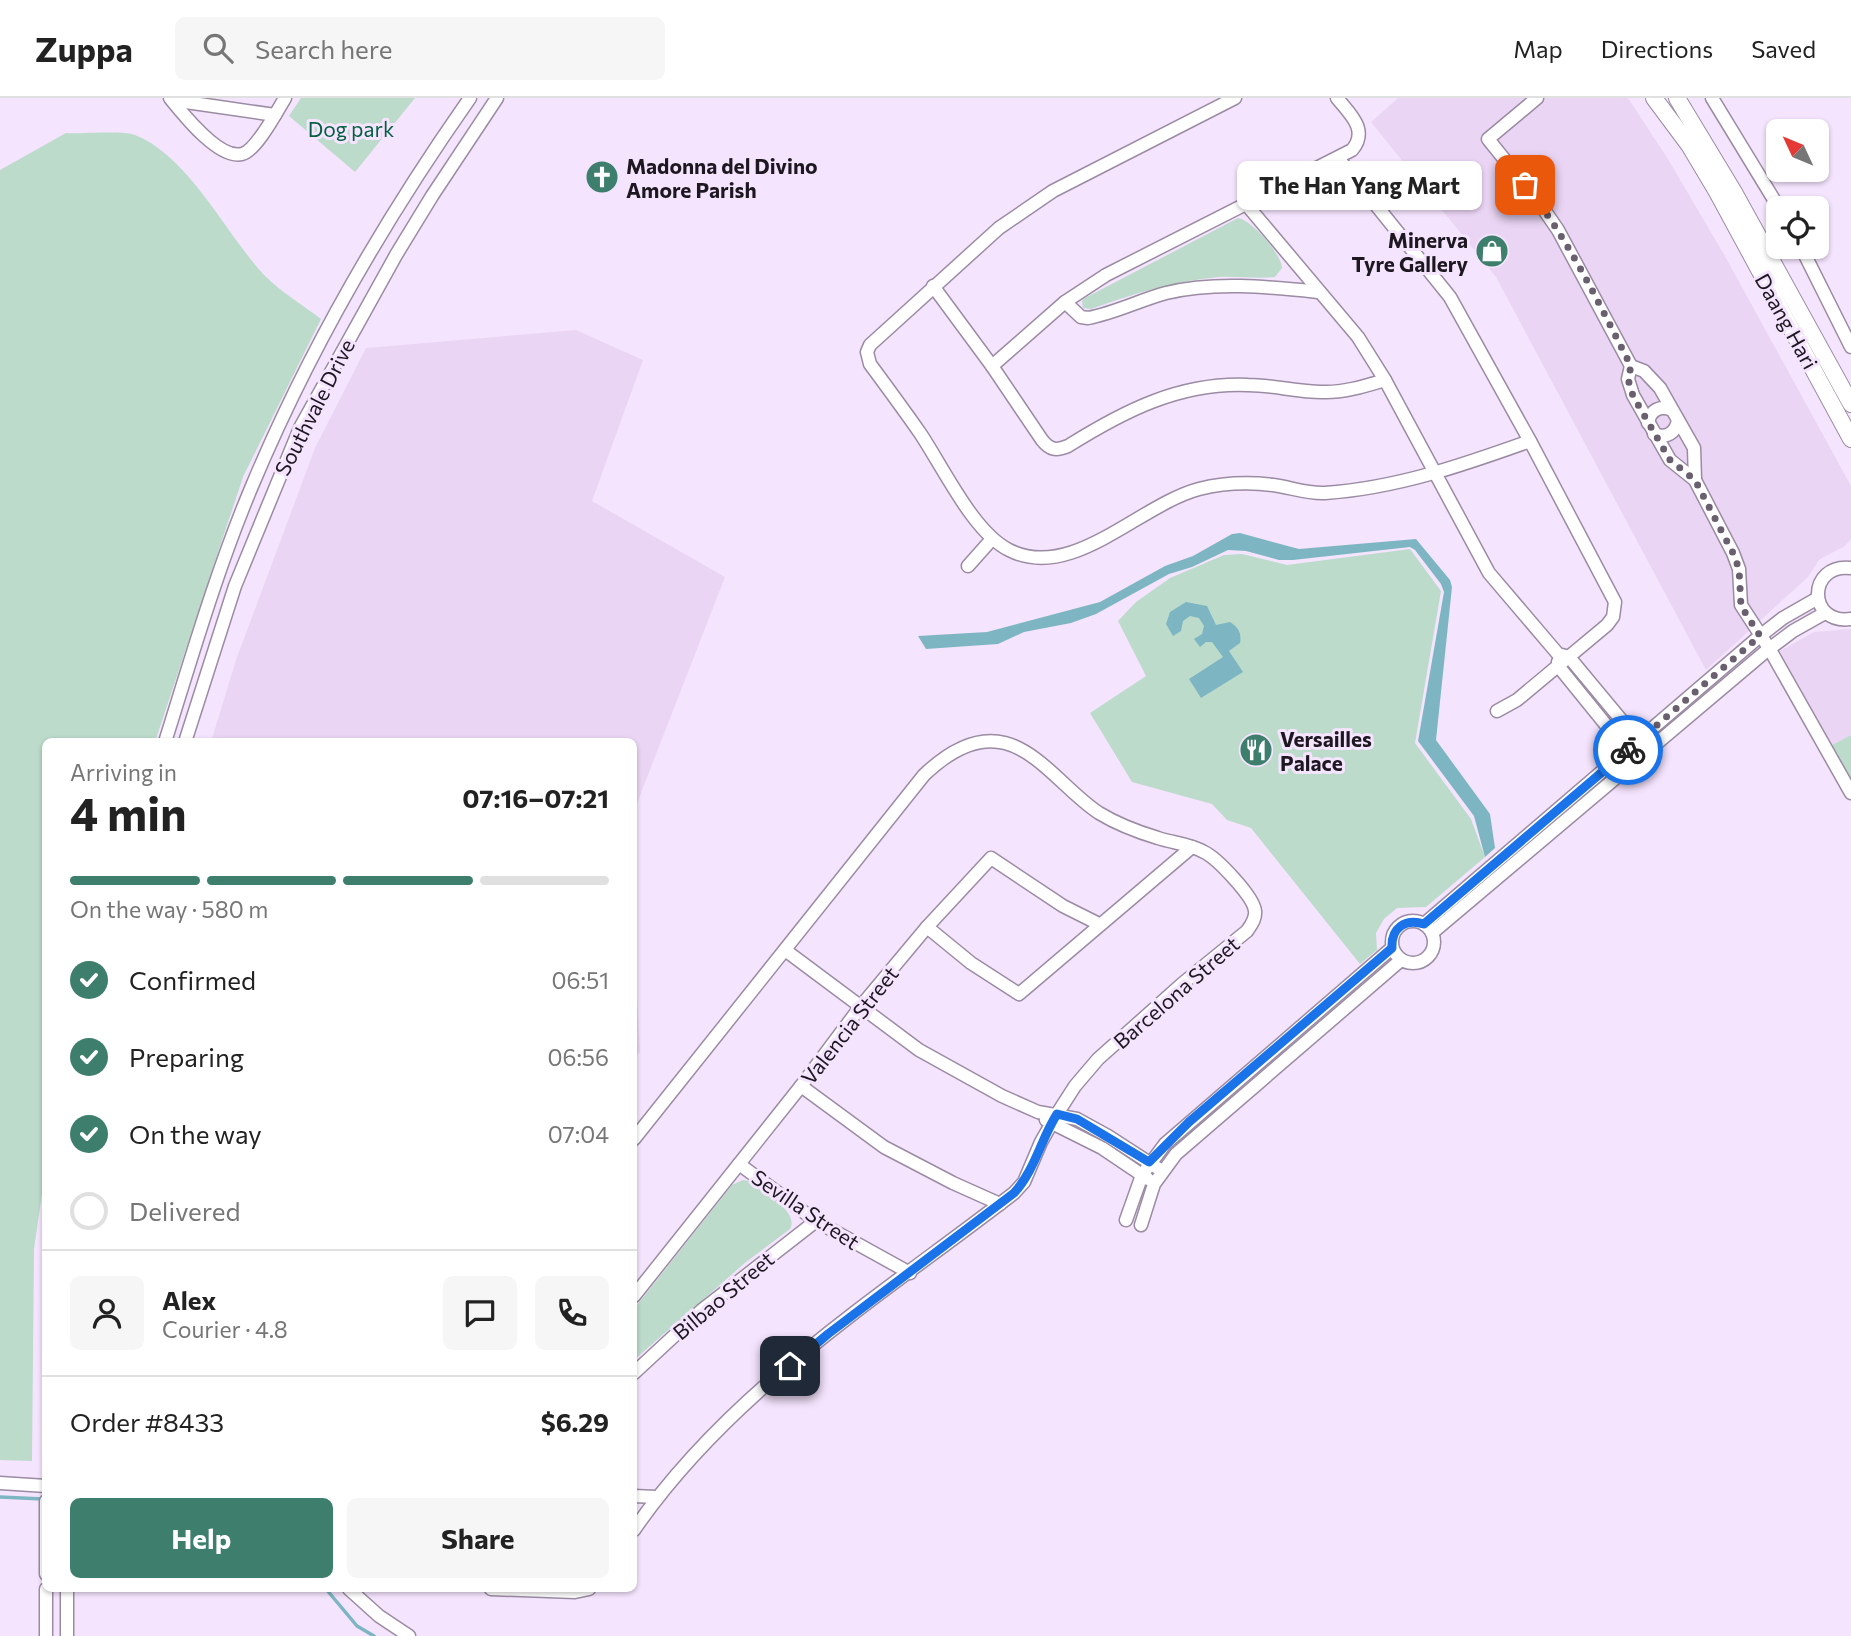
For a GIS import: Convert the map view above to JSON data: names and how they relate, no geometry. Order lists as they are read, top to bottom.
{
  "streets": {
    "main road": ["Daang Hari"],
    "street": [
      "Southvale Drive",
      "Barcelona Street",
      "Valencia Street",
      "Sevilla Street",
      "Bilbao Street"
    ]
  },
  "crossings": [
    ["Barcelona Street", "Sevilla Street"],
    ["Valencia Street", "Sevilla Street"],
    ["Sevilla Street", "Bilbao Street"]
  ],
  "parks": ["Dog park"],
  "places": {
    "church": ["Madonna del Divino Amore Parish"],
    "other": ["The Han Yang Mart"],
    "shop": ["Minerva Tyre Gallery"],
    "restaurant": ["Versailles Palace"]
  },
  "north": "top left",
  "page": {
    "header": "Zuppa",
    "search": "Search here",
    "nav": ["Map", "Directions", "Saved"],
    "bubble": "The Han Yang Mart",
    "heading": ["4 min", "Arriving in", "07:16–07:21"],
    "panel": [
      "Alex",
      "Courier · 4.8",
      "Order #8433",
      "$6.29"
    ],
    "bar": "On the way · 580 m",
    "list": [
      ["Confirmed", "06:51"],
      ["Preparing", "06:56"],
      ["On the way", "07:04"],
      "Delivered"
    ],
    "buttons": ["Help", "Share"]
  }
}
